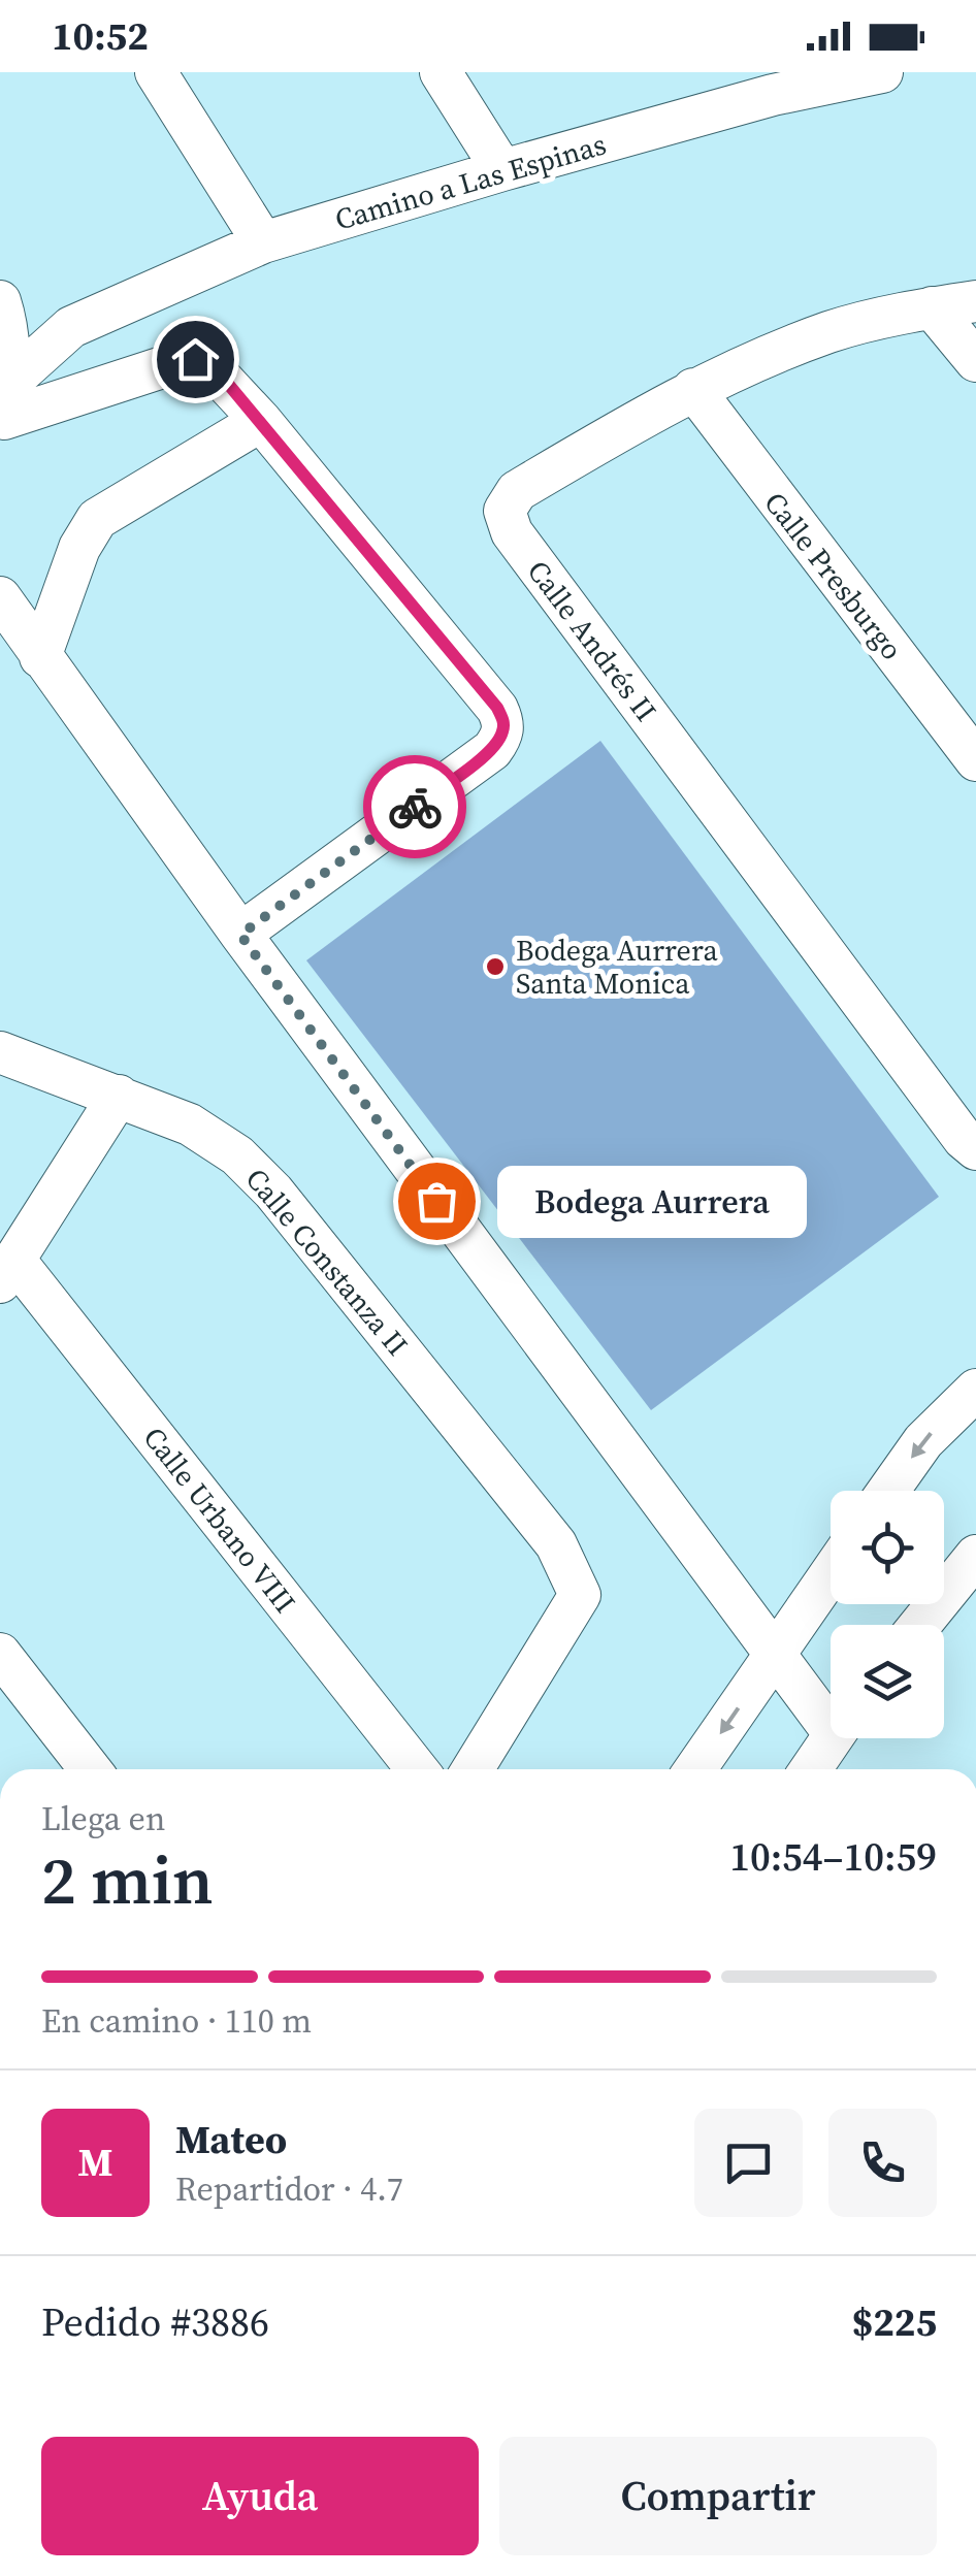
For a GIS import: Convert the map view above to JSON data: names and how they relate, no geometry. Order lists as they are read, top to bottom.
{
  "streets": {
    "street": [
      "Camino a Las Espinas",
      "Calle Presburgo",
      "Calle Andrés II",
      "Calle Constanza II",
      "Calle Urbano VIII"
    ]
  },
  "crossings": [
    ["Calle Presburgo", "Calle Andrés II"]
  ],
  "places": ["Bodega Aurrera Santa Monica", "Bodega Aurrera"],
  "page": {
    "status": "10:52",
    "bubble": "Bodega Aurrera",
    "heading": ["2 min", "Llega en", "10:54–10:59"],
    "panel": [
      "Mateo",
      "Repartidor · 4.7",
      "Pedido #3886",
      "$225"
    ],
    "bar": "En camino · 110 m",
    "round": "M",
    "buttons": ["Ayuda", "Compartir"]
  }
}
